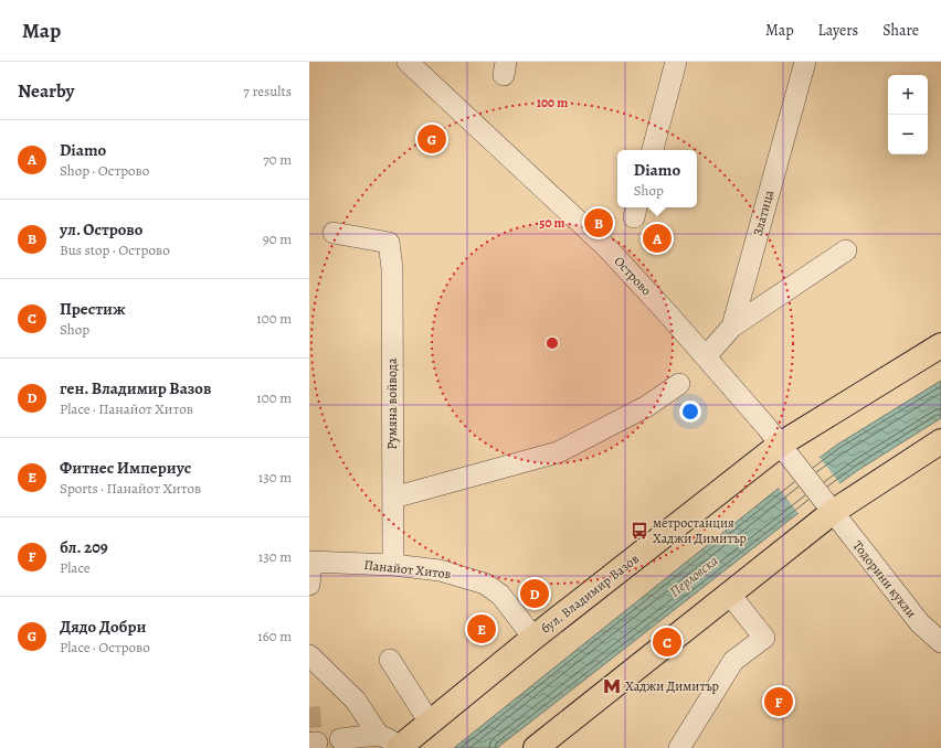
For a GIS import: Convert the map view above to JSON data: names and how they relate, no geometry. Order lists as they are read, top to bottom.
{
  "streets": {
    "main road": ["бул. Владимир Вазов"],
    "street": [
      "Златица",
      "Острово",
      "Румяна войвода",
      "Панайот Хитов",
      "Тодорини кукли"
    ]
  },
  "crossings": [
    ["Златица", "Острово"],
    ["Острово", "Тодорини кукли"],
    ["Острово", "бул. Владимир Вазов"],
    ["Румяна войвода", "Панайот Хитов"],
    ["Панайот Хитов", "бул. Владимир Вазов"]
  ],
  "water": ["Перловска"],
  "places": {
    "bus stop": ["метростанция Хаджи Димитър"],
    "metro station": ["Хаджи Димитър"]
  },
  "page": {
    "header": "Map",
    "nav": ["Map", "Layers", "Share"],
    "heading": ["Nearby", "7 results"],
    "map_buttons": ["+", "−"],
    "list": [
      {
        "mark": "A",
        "name": "Diamo",
        "note": "Shop · Острово",
        "value": "70 m"
      },
      {
        "mark": "B",
        "name": "ул. Острово",
        "note": "Bus stop · Острово",
        "value": "90 m"
      },
      {
        "mark": "C",
        "name": "Престиж",
        "note": "Shop",
        "value": "100 m"
      },
      {
        "mark": "D",
        "name": "ген. Владимир Вазов",
        "note": "Place · Панайот Хитов",
        "value": "100 m"
      },
      {
        "mark": "E",
        "name": "Фитнес Империус",
        "note": "Sports · Панайот Хитов",
        "value": "130 m"
      },
      {
        "mark": "F",
        "name": "бл. 209",
        "note": "Place",
        "value": "130 m"
      },
      {
        "mark": "G",
        "name": "Дядо Добри",
        "note": "Place · Острово",
        "value": "160 m"
      }
    ],
    "pins": [
      "G",
      "B",
      "A",
      "D",
      "E",
      "C",
      "F"
    ],
    "popup": ["Diamo", "Shop"]
  },
  "rings": ["100 m", "50 m"]
}
